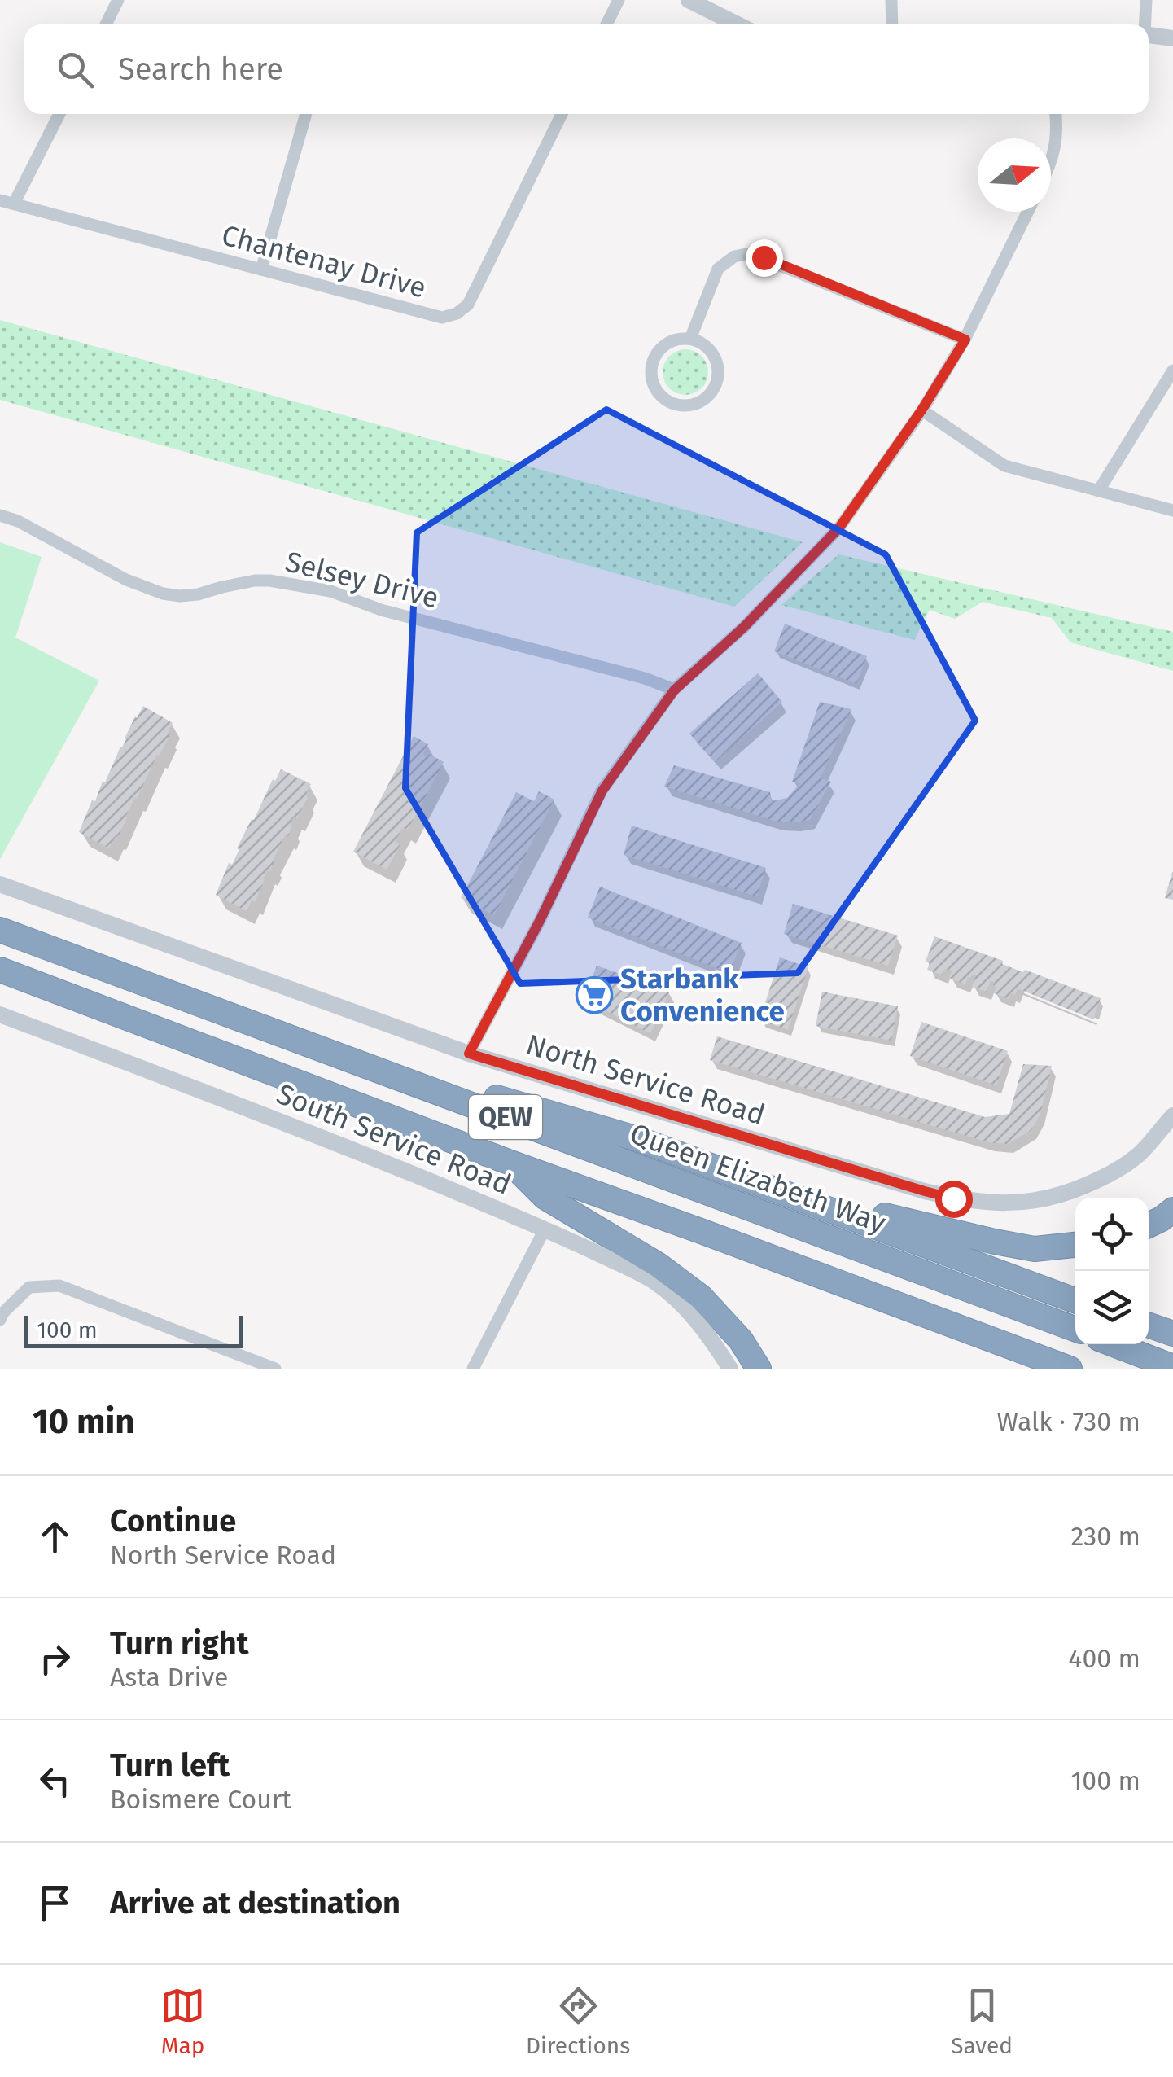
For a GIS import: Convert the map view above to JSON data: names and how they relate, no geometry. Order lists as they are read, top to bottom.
{
  "streets": {
    "highway": ["QEW", "Queen Elizabeth Way"],
    "street": [
      "Chantenay Drive",
      "Selsey Drive",
      "North Service Road",
      "South Service Road"
    ]
  },
  "places": {
    "supermarket": ["Starbank Convenience"]
  },
  "scale_bar": "100 m",
  "north": "right",
  "page": {
    "search": "Search here",
    "scale": "100 m",
    "heading": ["10 min", "Walk · 730 m"],
    "list": [
      ["Continue", "North Service Road", "230 m"],
      ["Turn right", "Asta Drive", "400 m"],
      ["Turn left", "Boismere Court", "100 m"],
      "Arrive at destination"
    ],
    "nav": ["Map", "Directions", "Saved"]
  }
}
